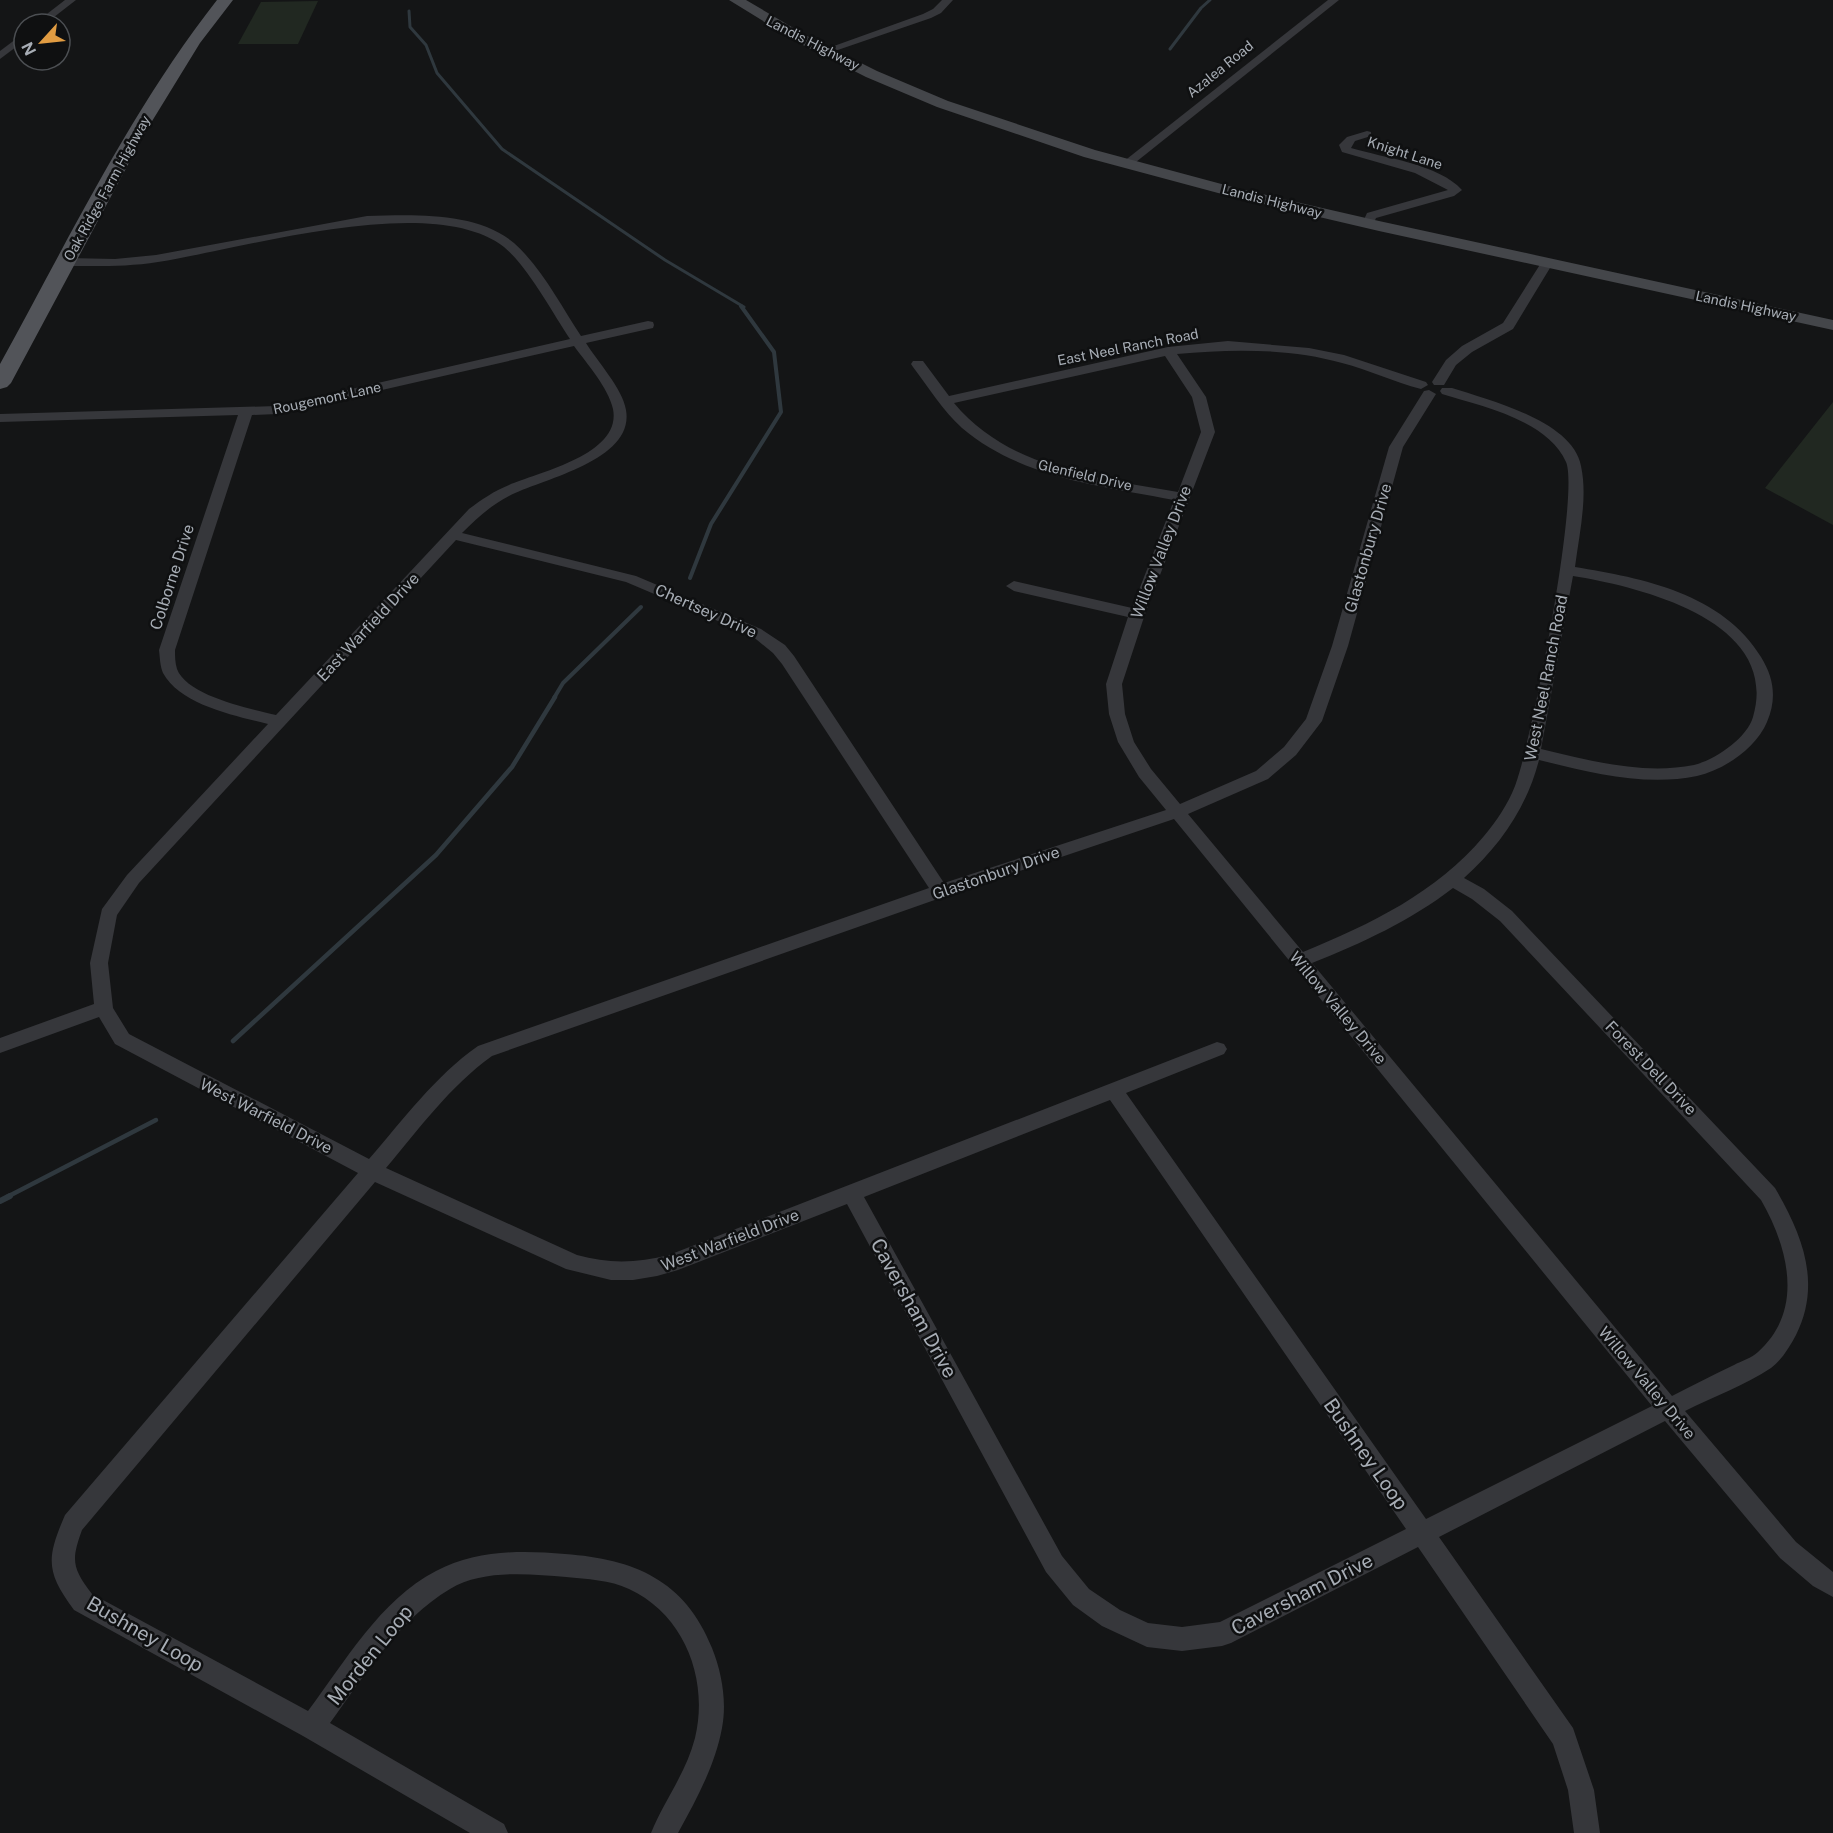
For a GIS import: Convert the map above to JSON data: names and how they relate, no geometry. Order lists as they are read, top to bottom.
{
  "streets": {
    "main road": ["Landis Highway", "Oak Ridge Farm Highway"],
    "street": [
      "Azalea Road",
      "Knight Lane",
      "East Neel Ranch Road",
      "Rougemont Lane",
      "Glenfield Drive",
      "Glastonbury Drive",
      "Willow Valley Drive",
      "Colborne Drive",
      "Chertsey Drive",
      "East Warfield Drive",
      "West Neel Ranch Road",
      "Forest Dell Drive",
      "West Warfield Drive",
      "Caversham Drive",
      "Bushney Loop",
      "Morden Loop"
    ]
  },
  "crossings": [
    ["Landis Highway", "Azalea Road"],
    ["Landis Highway", "Knight Lane"],
    ["Landis Highway", "Glastonbury Drive"],
    ["Oak Ridge Farm Highway", "East Warfield Drive"],
    ["East Neel Ranch Road", "Glenfield Drive"],
    ["East Neel Ranch Road", "Glastonbury Drive"],
    ["East Neel Ranch Road", "Willow Valley Drive"],
    ["East Neel Ranch Road", "West Neel Ranch Road"],
    ["Rougemont Lane", "Colborne Drive"],
    ["Rougemont Lane", "East Warfield Drive"],
    ["Glenfield Drive", "Willow Valley Drive"],
    ["Glastonbury Drive", "Willow Valley Drive"],
    ["Glastonbury Drive", "Chertsey Drive"],
    ["Glastonbury Drive", "West Neel Ranch Road"],
    ["Glastonbury Drive", "West Warfield Drive"],
    ["Glastonbury Drive", "Bushney Loop"],
    ["Willow Valley Drive", "West Neel Ranch Road"],
    ["Willow Valley Drive", "Caversham Drive"],
    ["Colborne Drive", "East Warfield Drive"],
    ["Chertsey Drive", "East Warfield Drive"],
    ["East Warfield Drive", "West Warfield Drive"],
    ["West Neel Ranch Road", "Forest Dell Drive"],
    ["Forest Dell Drive", "Caversham Drive"],
    ["West Warfield Drive", "Caversham Drive"],
    ["West Warfield Drive", "Bushney Loop"],
    ["Caversham Drive", "Bushney Loop"],
    ["Bushney Loop", "Morden Loop"]
  ],
  "north": "bottom left"
}
